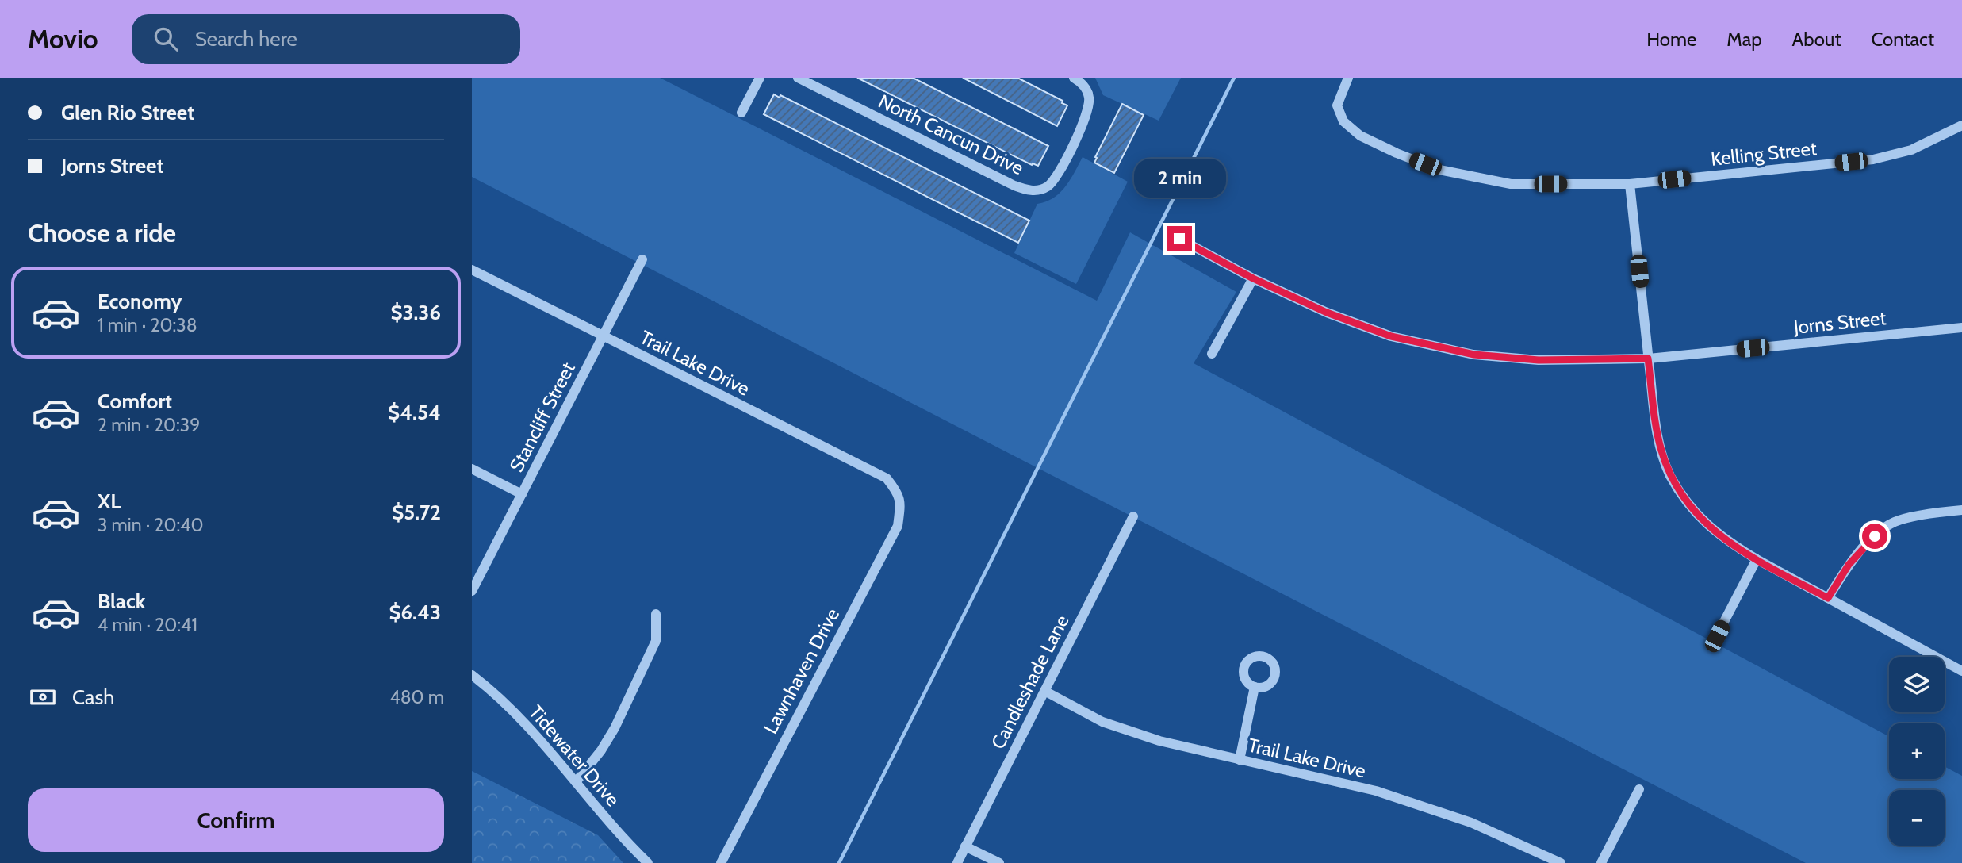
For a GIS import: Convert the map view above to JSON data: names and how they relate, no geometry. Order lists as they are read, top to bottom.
{
  "streets": {
    "street": [
      "North Cancun Drive",
      "Kelling Street",
      "Jorns Street",
      "Trail Lake Drive",
      "Stancliff Street",
      "Lawnhaven Drive",
      "Candleshade Lane",
      "Tidewater Drive"
    ]
  },
  "crossings": [
    ["Trail Lake Drive", "Stancliff Street"],
    ["Trail Lake Drive", "Lawnhaven Drive"],
    ["Trail Lake Drive", "Candleshade Lane"]
  ],
  "page": {
    "header": "Movio",
    "search": "Search here",
    "nav": [
      "Home",
      "Map",
      "About",
      "Contact"
    ],
    "banner": ["Glen Rio Street", "Jorns Street"],
    "bubble": "2 min",
    "heading": "Choose a ride",
    "list": [
      {
        "name": "Economy",
        "note": "1 min · 20:38",
        "value": "$3.36"
      },
      {
        "name": "Comfort",
        "note": "2 min · 20:39",
        "value": "$4.54"
      },
      {
        "name": "XL",
        "note": "3 min · 20:40",
        "value": "$5.72"
      },
      {
        "name": "Black",
        "note": "4 min · 20:41",
        "value": "$6.43"
      }
    ],
    "map_buttons": ["+", "−"],
    "pay": ["Cash", "480 m"],
    "buttons": "Confirm"
  }
}
